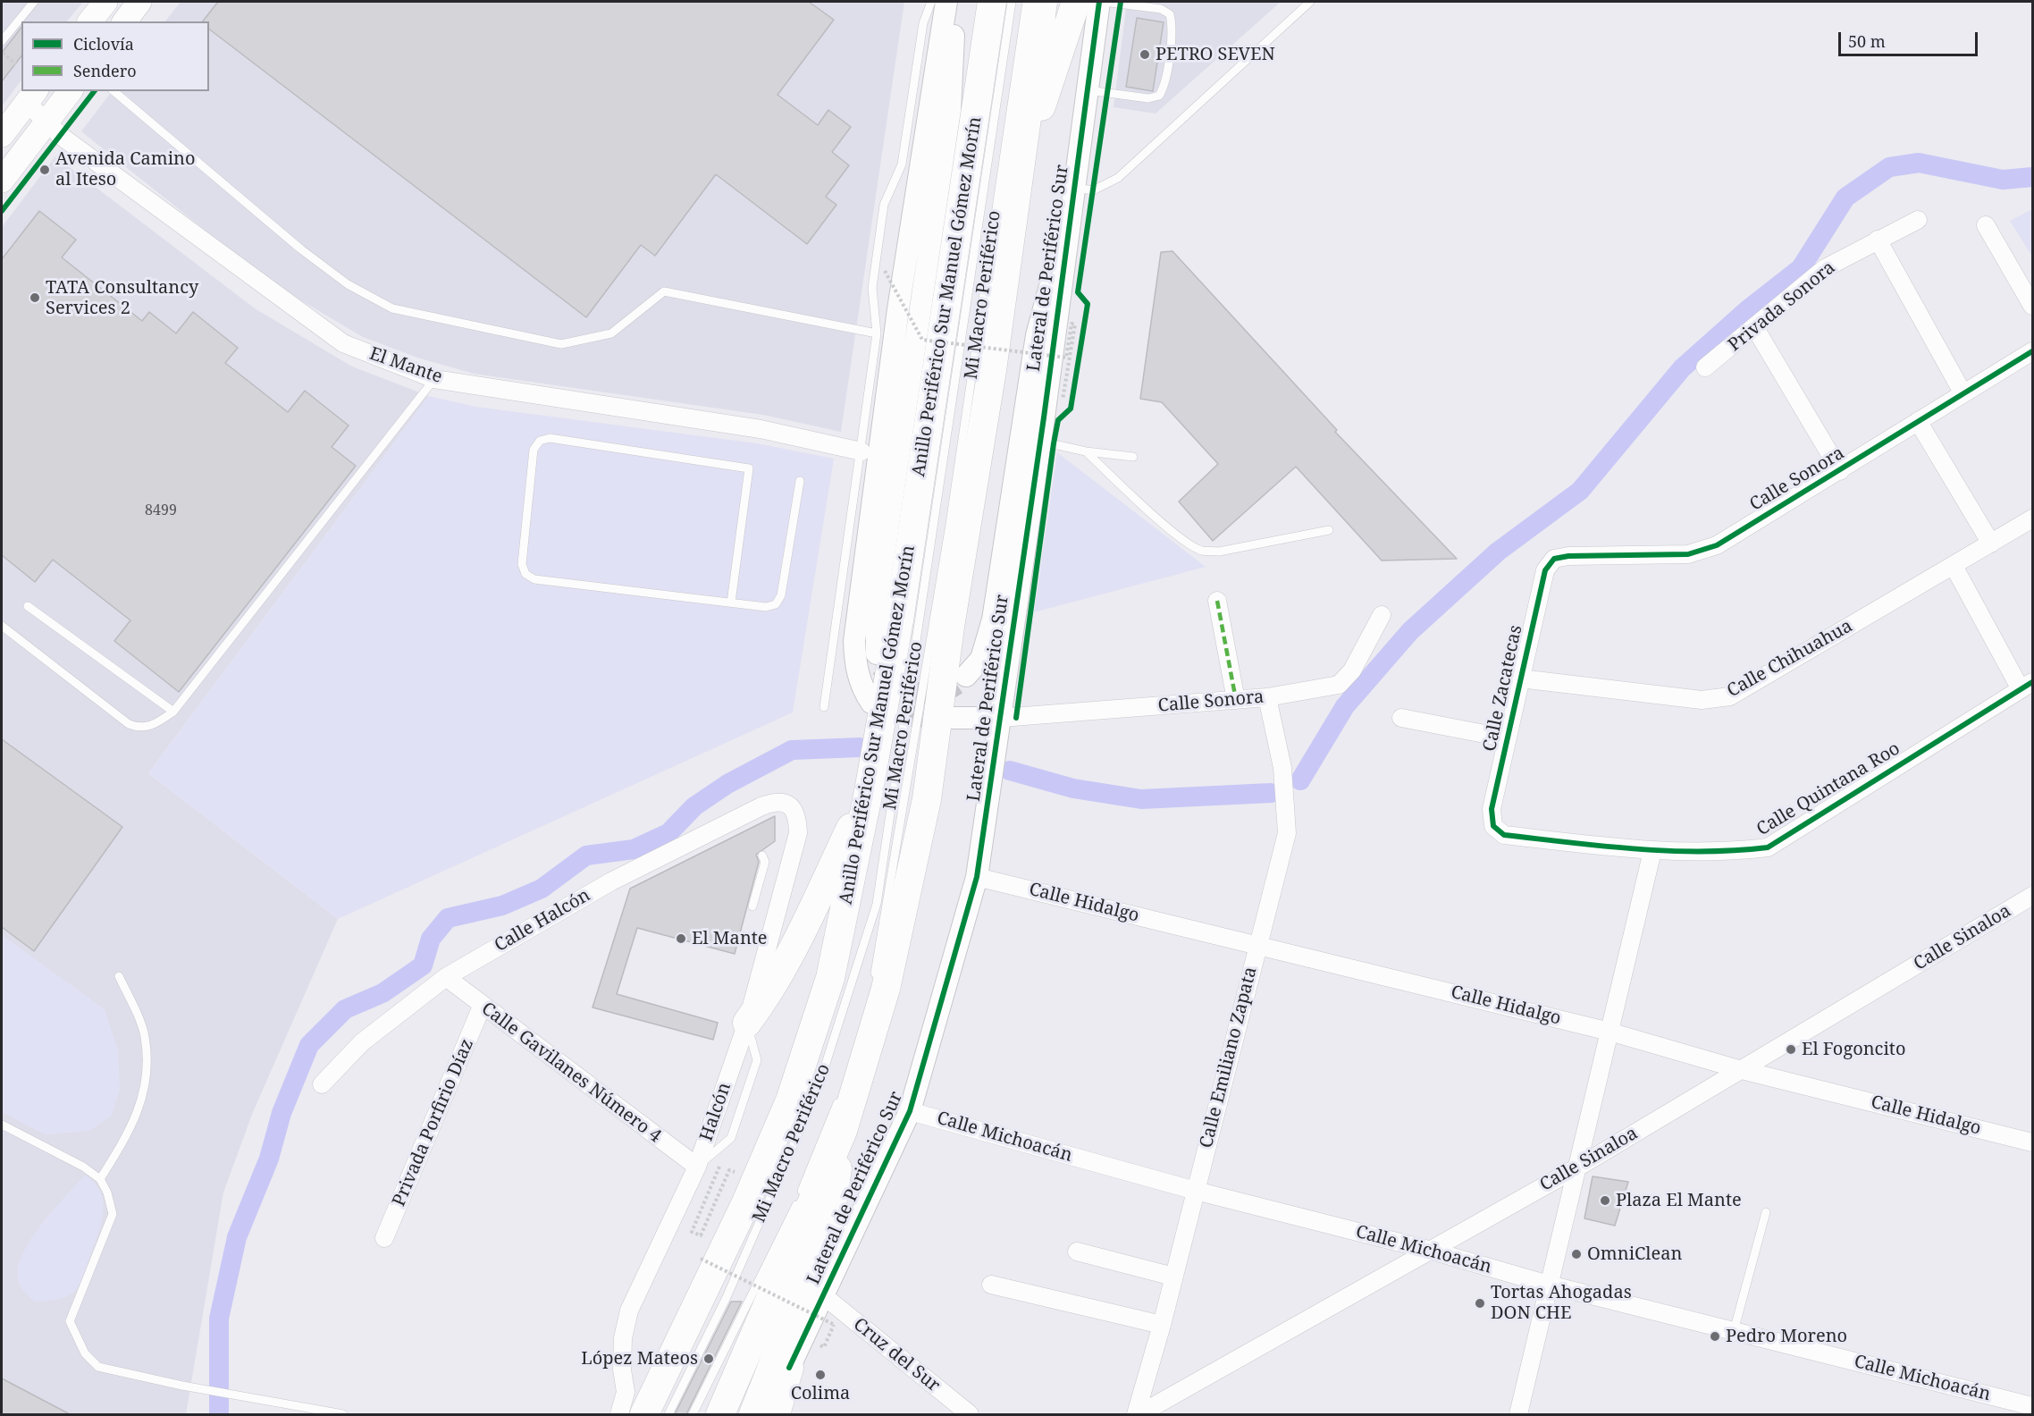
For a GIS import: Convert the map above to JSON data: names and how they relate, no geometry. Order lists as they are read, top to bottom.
{
  "streets": {
    "highway": ["Anillo Periférico Sur Manuel Gómez Morín"],
    "street": [
      "Lateral de Periférico Sur",
      "Privada Sonora",
      "El Mante",
      "Calle Sonora",
      "Calle Chihuahua",
      "Calle Zacatecas",
      "Calle Quintana Roo",
      "Calle Hidalgo",
      "Calle Halcón",
      "Calle Sinaloa",
      "Calle Emiliano Zapata",
      "Calle Gavilanes Número 4",
      "Halcón",
      "Privada Porfirio Díaz",
      "Calle Michoacán",
      "Cruz del Sur"
    ],
    "lane": ["Mi Macro Periférico"]
  },
  "crossings": [
    ["Lateral de Periférico Sur", "Calle Sonora"],
    ["Lateral de Periférico Sur", "Calle Hidalgo"],
    ["Lateral de Periférico Sur", "Calle Michoacán"],
    ["Lateral de Periférico Sur", "Cruz del Sur"],
    ["Mi Macro Periférico", "Anillo Periférico Sur Manuel Gómez Morín"],
    ["Calle Sonora", "Calle Zacatecas"],
    ["Calle Sonora", "Calle Emiliano Zapata"],
    ["Calle Chihuahua", "Calle Zacatecas"],
    ["Calle Zacatecas", "Calle Quintana Roo"],
    ["Calle Hidalgo", "Calle Sinaloa"],
    ["Calle Hidalgo", "Calle Emiliano Zapata"],
    ["Calle Halcón", "Calle Gavilanes Número 4"],
    ["Calle Halcón", "Halcón"],
    ["Calle Sinaloa", "Calle Emiliano Zapata"],
    ["Calle Sinaloa", "Calle Michoacán"],
    ["Calle Emiliano Zapata", "Calle Michoacán"],
    ["Calle Gavilanes Número 4", "Halcón"],
    ["Calle Gavilanes Número 4", "Privada Porfirio Díaz"]
  ],
  "places": [
    "PETRO SEVEN",
    "Avenida Camino al Iteso",
    "TATA Consultancy Services 2",
    "El Mante",
    "El Fogoncito",
    "Plaza El Mante",
    "OmniClean",
    "Tortas Ahogadas DON CHE",
    "Pedro Moreno",
    "López Mateos",
    "Colima"
  ],
  "house_numbers": ["8499"],
  "legend": ["Ciclovía", "Sendero"],
  "scale_bar": "50 m"
}
